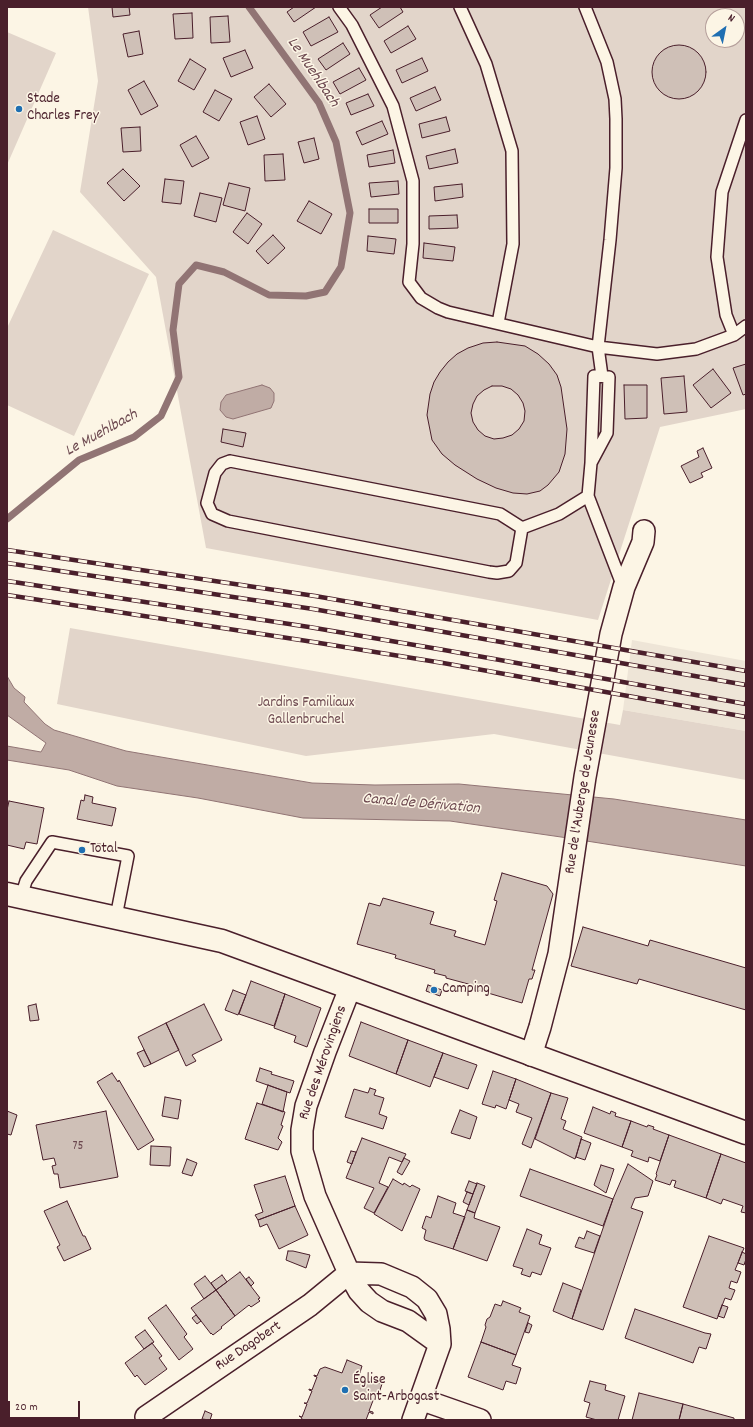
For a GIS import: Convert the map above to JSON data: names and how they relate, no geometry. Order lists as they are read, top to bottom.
{
  "streets": {
    "street": ["Rue de l'Auberge de Jeunesse", "Rue des Mérovingiens", "Rue Dagobert"]
  },
  "crossings": [
    ["Rue des Mérovingiens", "Rue Dagobert"]
  ],
  "water": ["Le Muehlbach", "Canal de Dérivation"],
  "parks": ["Jardins Familiaux Gallenbruchel"],
  "places": [
    "Stade Charles Frey",
    "Total",
    "Camping",
    "Église Saint-Arbogast"
  ],
  "house_numbers": ["75"],
  "scale_bar": "20 m",
  "north": "top right"
}
